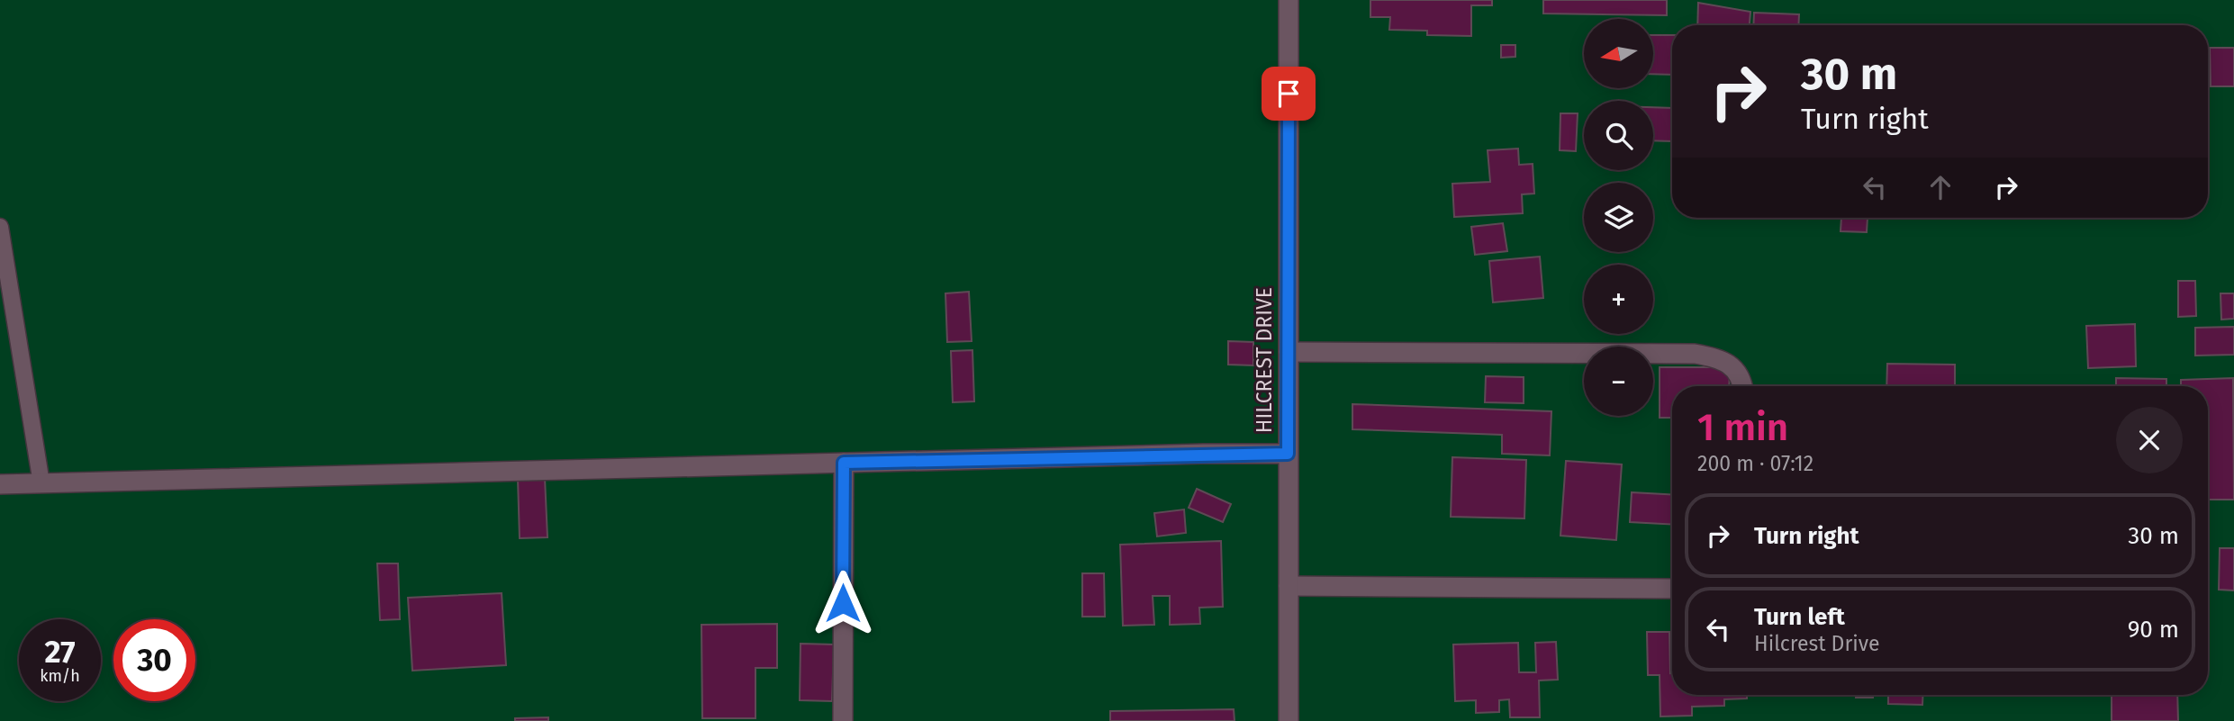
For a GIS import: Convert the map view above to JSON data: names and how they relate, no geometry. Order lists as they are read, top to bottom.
{
  "streets": {
    "street": ["HILCREST DRIVE"]
  },
  "north": "left",
  "page": {
    "map_buttons": ["+", "−"],
    "turn": ["30 m", "Turn right"],
    "heading": ["1 min", "200 m · 07:12"],
    "list": [
      {
        "name": "Turn right",
        "value": "30 m"
      },
      {
        "name": "Turn left",
        "note": "Hilcrest Drive",
        "value": "90 m"
      }
    ],
    "speed": "27 km/h",
    "limit": "30"
  }
}
